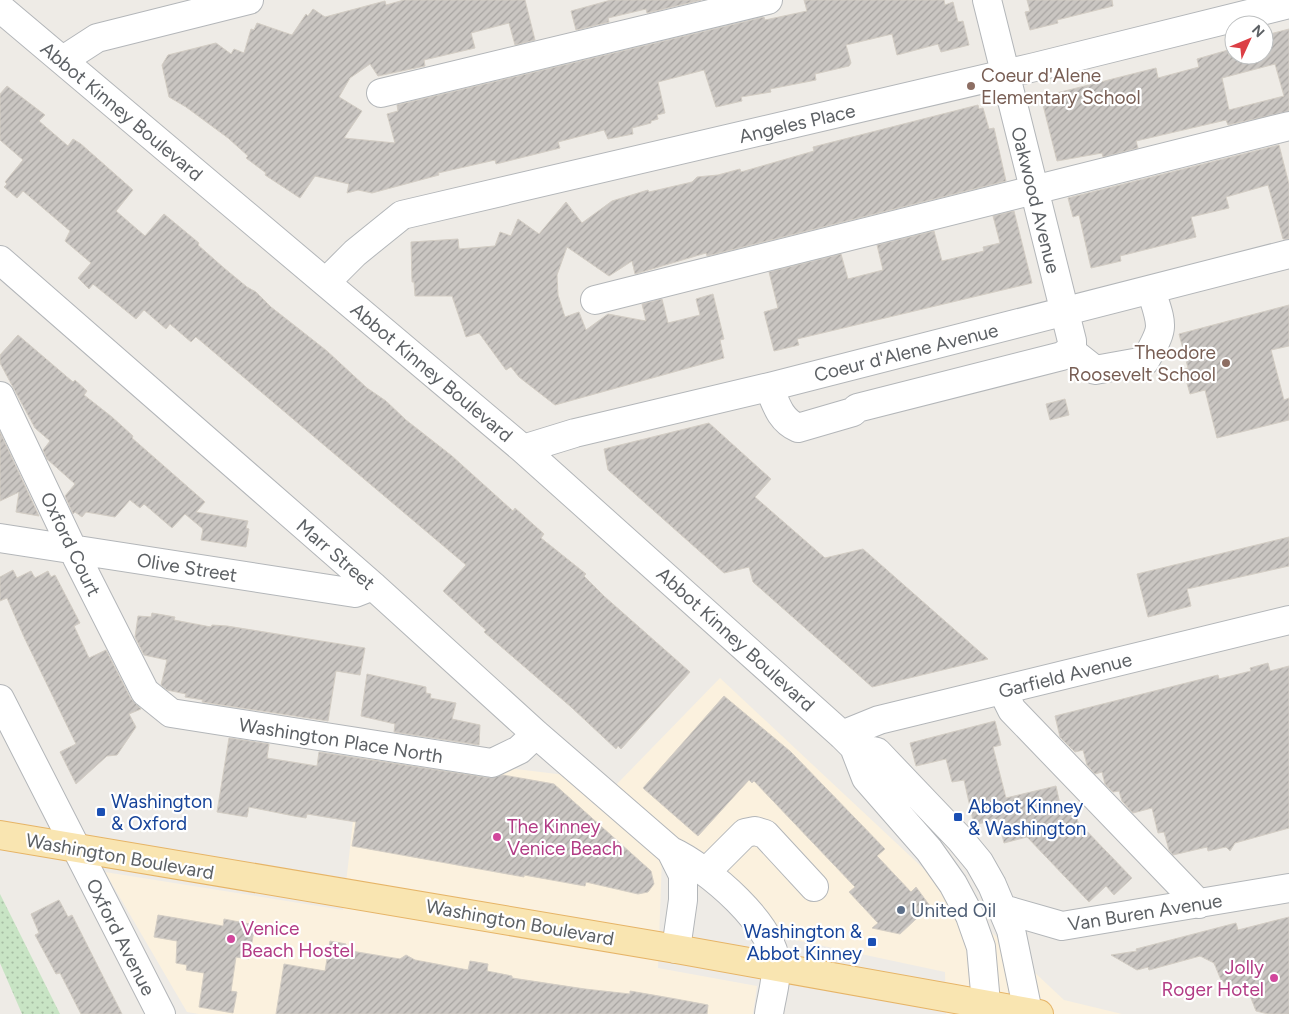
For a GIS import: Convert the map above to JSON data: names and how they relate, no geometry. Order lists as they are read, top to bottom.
{
  "streets": {
    "main road": ["Washington Boulevard"],
    "street": [
      "Abbot Kinney Boulevard",
      "Angeles Place",
      "Oakwood Avenue",
      "Coeur d'Alene Avenue",
      "Oxford Court",
      "Marr Street",
      "Olive Street",
      "Garfield Avenue",
      "Washington Place North",
      "Van Buren Avenue",
      "Oxford Avenue"
    ]
  },
  "crossings": [
    ["Abbot Kinney Boulevard", "Angeles Place"],
    ["Abbot Kinney Boulevard", "Coeur d'Alene Avenue"],
    ["Abbot Kinney Boulevard", "Garfield Avenue"],
    ["Abbot Kinney Boulevard", "Washington Boulevard"],
    ["Abbot Kinney Boulevard", "Van Buren Avenue"],
    ["Angeles Place", "Oakwood Avenue"],
    ["Oakwood Avenue", "Coeur d'Alene Avenue"],
    ["Oxford Court", "Olive Street"],
    ["Oxford Court", "Washington Place North"],
    ["Marr Street", "Olive Street"],
    ["Marr Street", "Washington Place North"],
    ["Marr Street", "Washington Boulevard"],
    ["Washington Boulevard", "Oxford Avenue"]
  ],
  "places": {
    "other": [
      "Coeur d'Alene Elementary School",
      "Theodore Roosevelt School",
      "The Kinney Venice Beach",
      "United Oil",
      "Venice Beach Hostel",
      "Jolly Roger Hotel"
    ],
    "transit": ["Washington & Oxford", "Abbot Kinney & Washington", "Washington & Abbot Kinney"]
  },
  "north": "top right"
}
